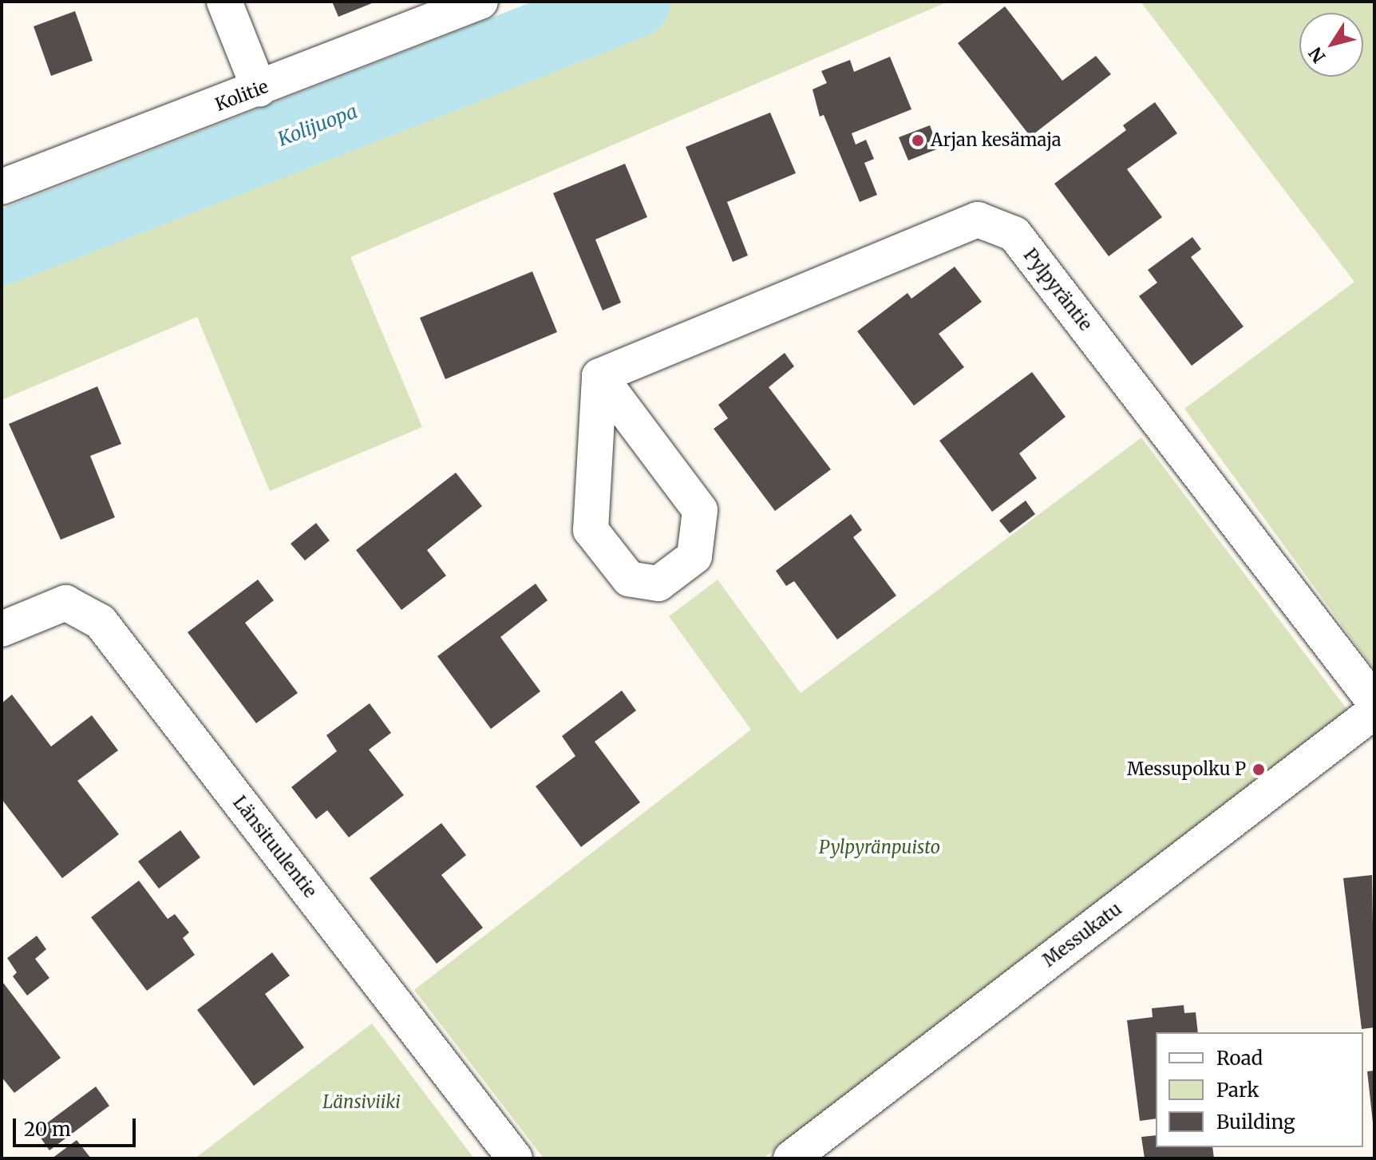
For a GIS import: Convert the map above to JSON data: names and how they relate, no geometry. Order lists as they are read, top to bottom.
{
  "streets": {
    "street": [
      "Kolitie",
      "Pylpyräntie",
      "Länsituulentie",
      "Messukatu"
    ]
  },
  "water": ["Kolijuopa"],
  "parks": ["Pylpyränpuisto", "Länsiviiki"],
  "places": ["Arjan kesämaja", "Messupolku P"],
  "legend": ["Road", "Park", "Building"],
  "scale_bar": "20 m",
  "north": "bottom left"
}
